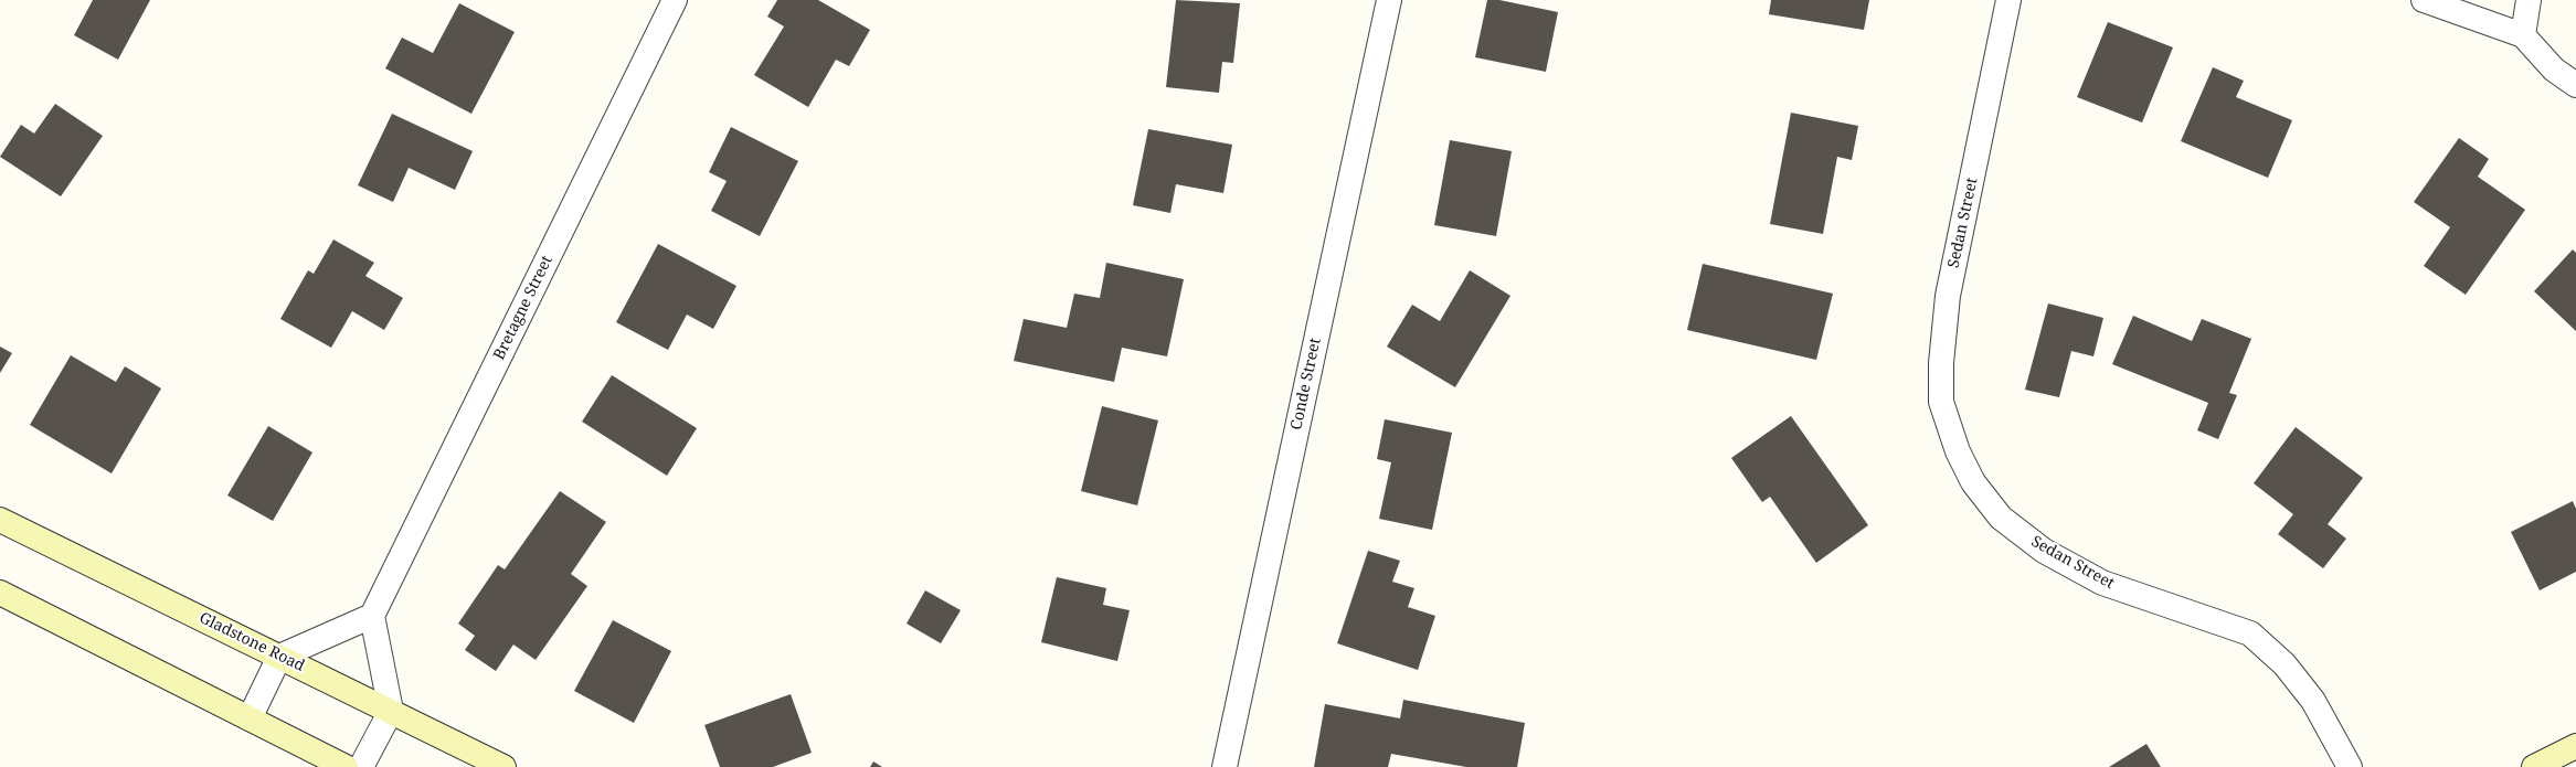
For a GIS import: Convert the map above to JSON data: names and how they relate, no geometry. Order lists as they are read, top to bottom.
{
  "streets": {
    "street": [
      "Sedan Street",
      "Bretagne Street",
      "Conde Street",
      "Gladstone Road"
    ]
  }
}
